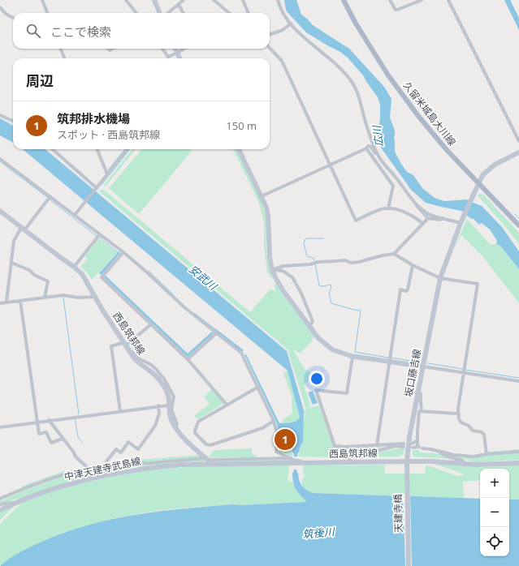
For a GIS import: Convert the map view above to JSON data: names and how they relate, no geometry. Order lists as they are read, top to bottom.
{
  "streets": {
    "main road": [
      "久留米城島大川線",
      "西島筑邦線",
      "坂口藤吉線",
      "中津天建寺武島線",
      "天建寺橋"
    ]
  },
  "crossings": [
    ["久留米城島大川線", "坂口藤吉線"],
    ["西島筑邦線", "坂口藤吉線"],
    ["西島筑邦線", "中津天建寺武島線"],
    ["西島筑邦線", "天建寺橋"],
    ["坂口藤吉線", "天建寺橋"]
  ],
  "water": ["広川", "安武川", "筑後川"],
  "page": {
    "search": "ここで検索",
    "heading": "周辺",
    "list": [
      {
        "mark": "1",
        "name": "筑邦排水機場",
        "note": "スポット · 西島筑邦線",
        "value": "150 m"
      }
    ],
    "pins": "1",
    "map_buttons": ["+", "−"]
  }
}
